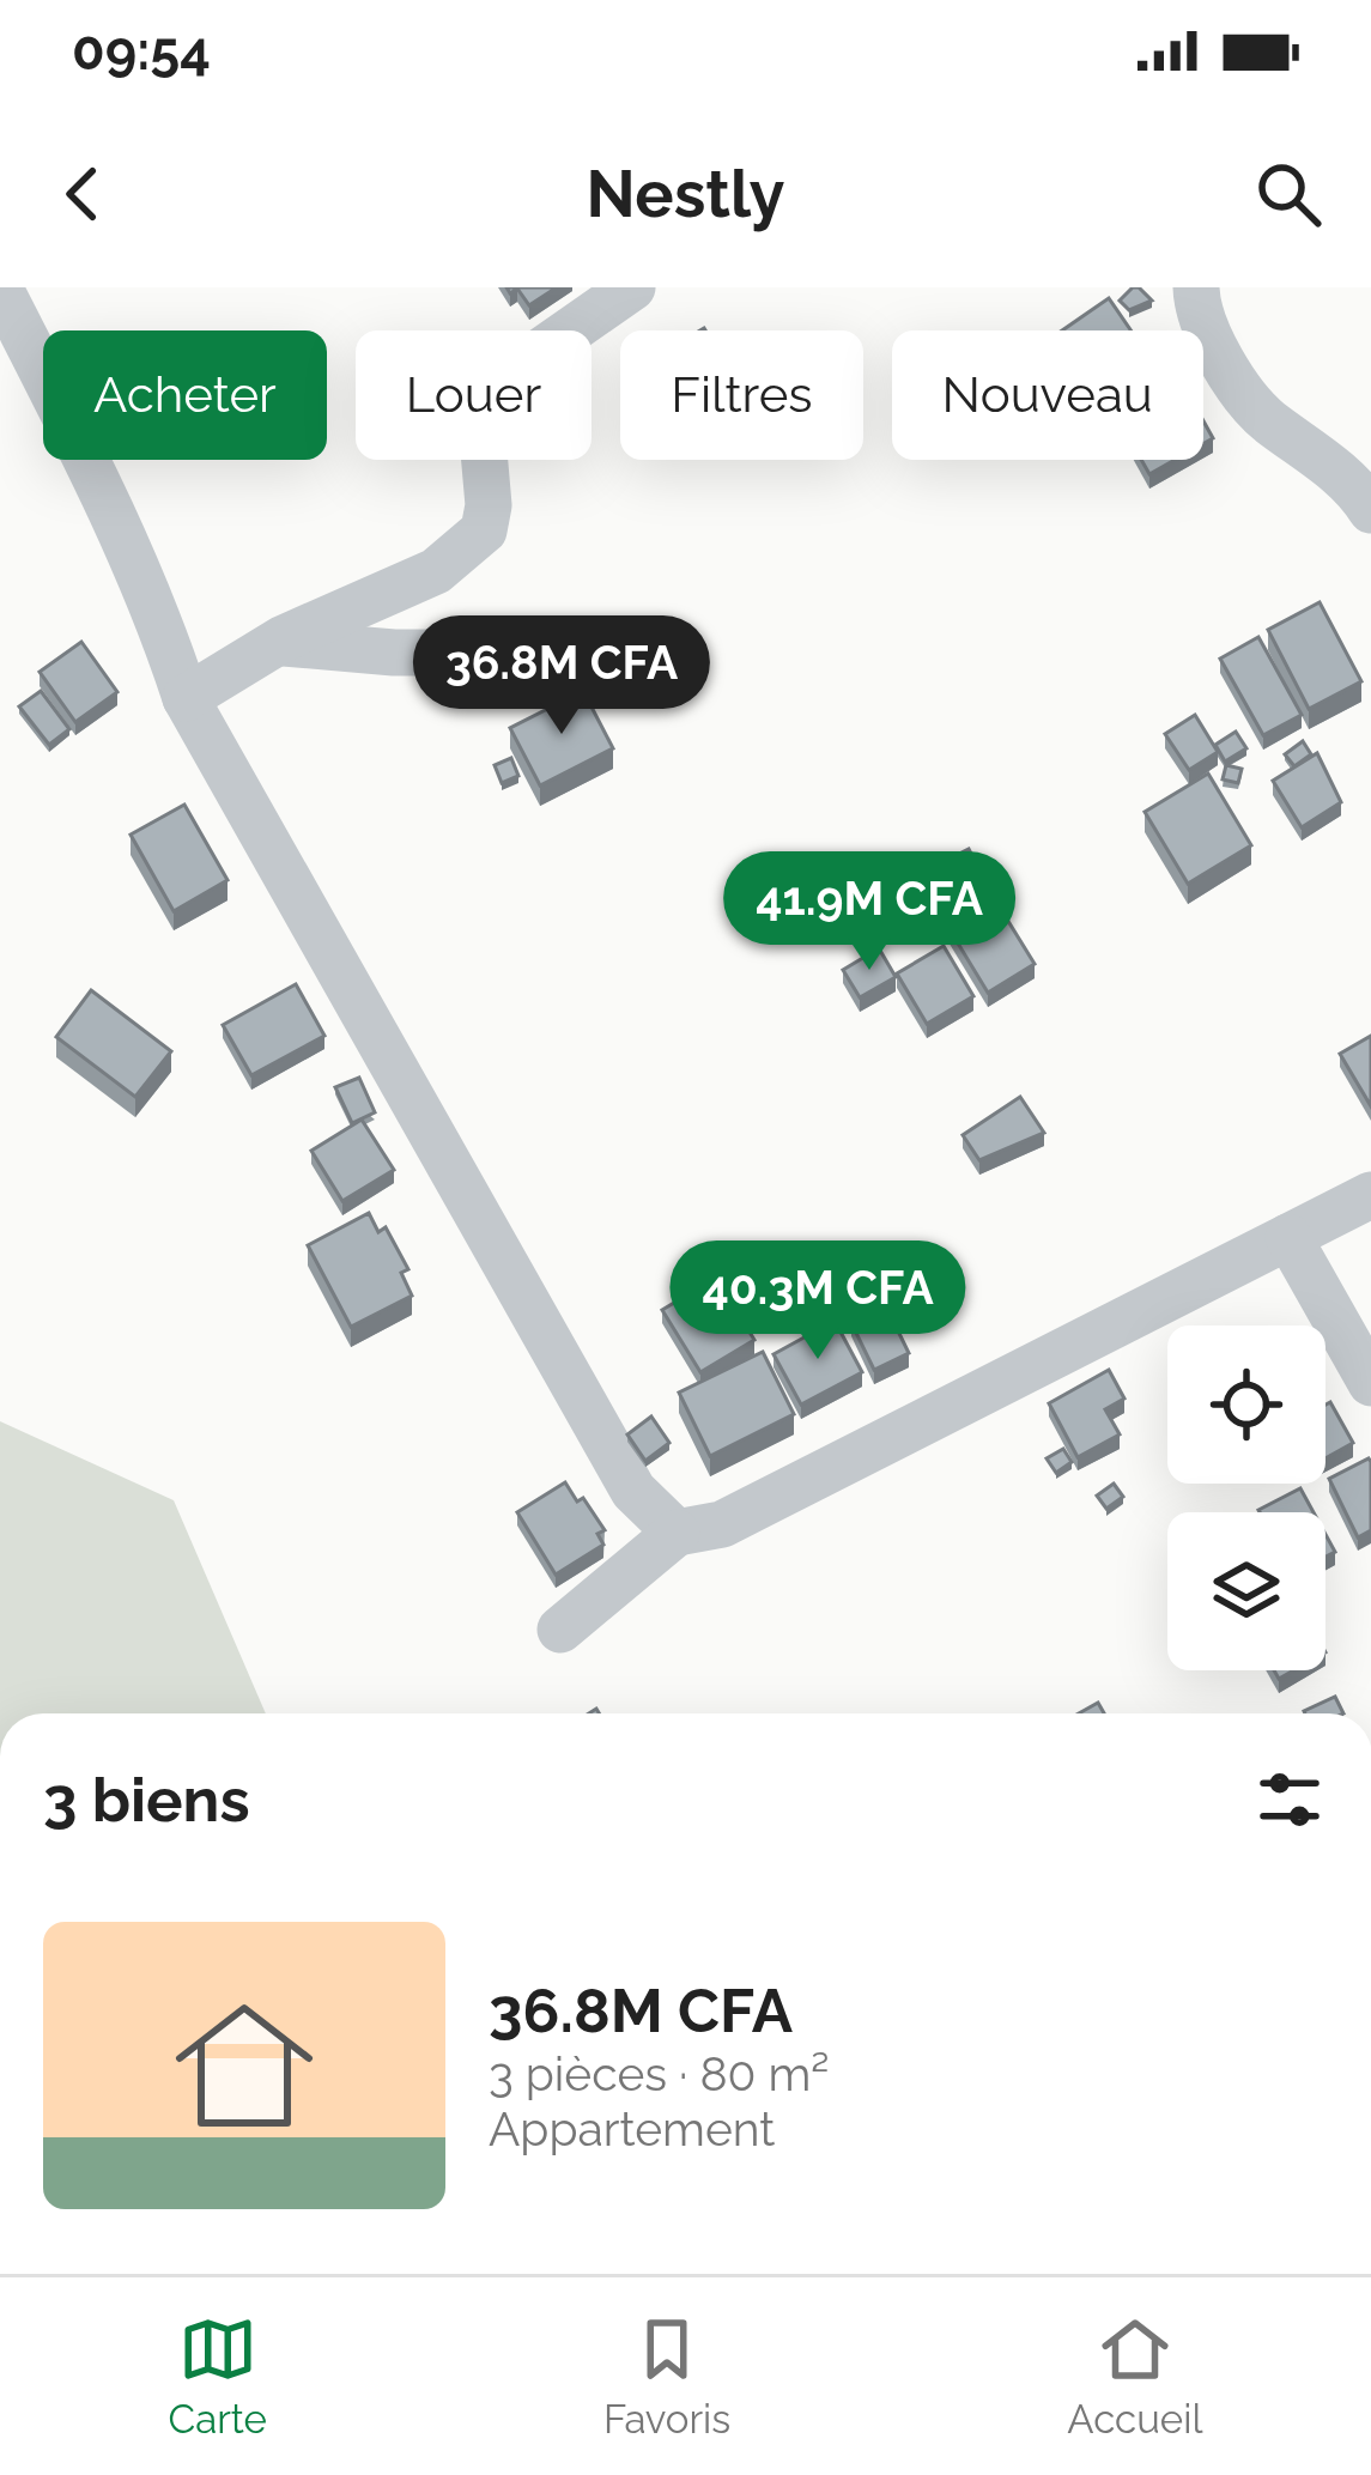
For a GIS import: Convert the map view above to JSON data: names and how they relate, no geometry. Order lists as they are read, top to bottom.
{
  "page": {
    "status": "09:54",
    "header": "Nestly",
    "chip": [
      "Acheter",
      "Louer",
      "Filtres",
      "Nouveau"
    ],
    "price": ["36.8M CFA", "41.9M CFA", "40.3M CFA"],
    "heading": "3 biens",
    "list": [
      {
        "name": "36.8M CFA",
        "note": "3 pièces · 80 m² · Appartement"
      }
    ],
    "tabs": ["Carte", "Favoris", "Accueil"]
  }
}
